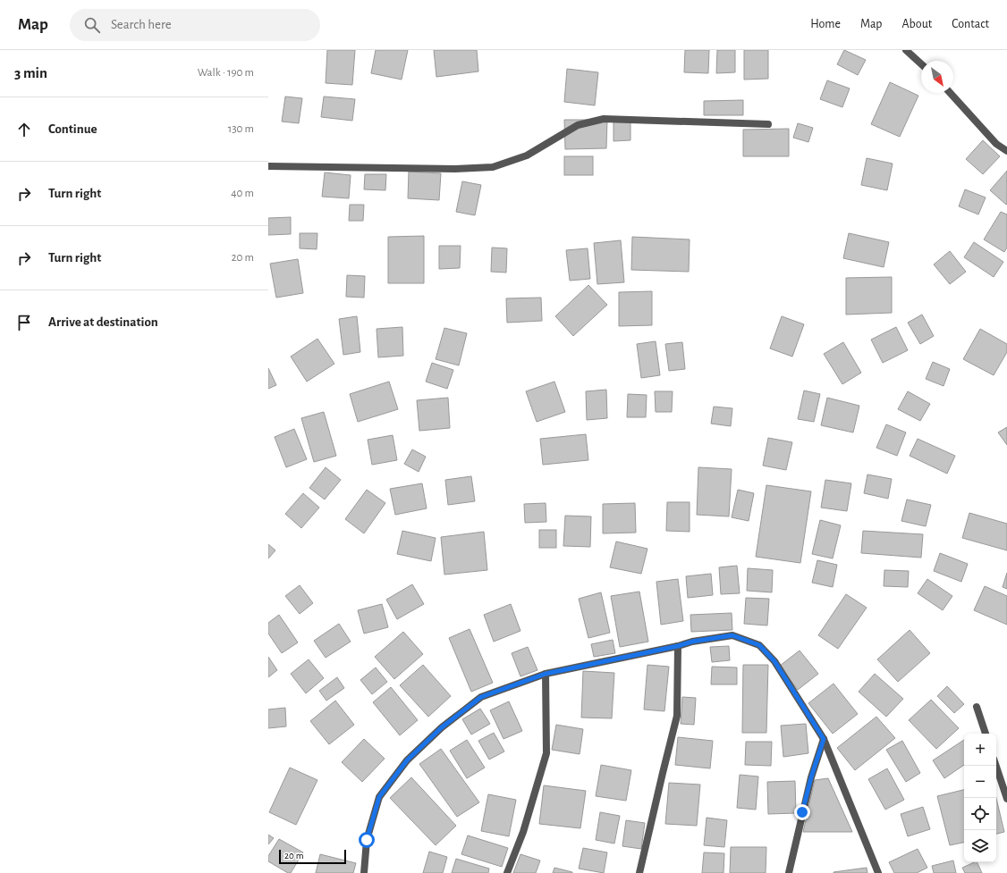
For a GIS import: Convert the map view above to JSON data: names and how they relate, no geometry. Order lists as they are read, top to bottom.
{
  "scale_bar": "20 m",
  "north": "bottom right",
  "page": {
    "header": "Map",
    "search": "Search here",
    "nav": [
      "Home",
      "Map",
      "About",
      "Contact"
    ],
    "heading": ["3 min", "Walk · 190 m"],
    "list": [
      ["Continue", "130 m"],
      ["Turn right", "40 m"],
      ["Turn right", "20 m"],
      "Arrive at destination"
    ],
    "map_buttons": ["+", "−"],
    "scale": "20 m"
  }
}
